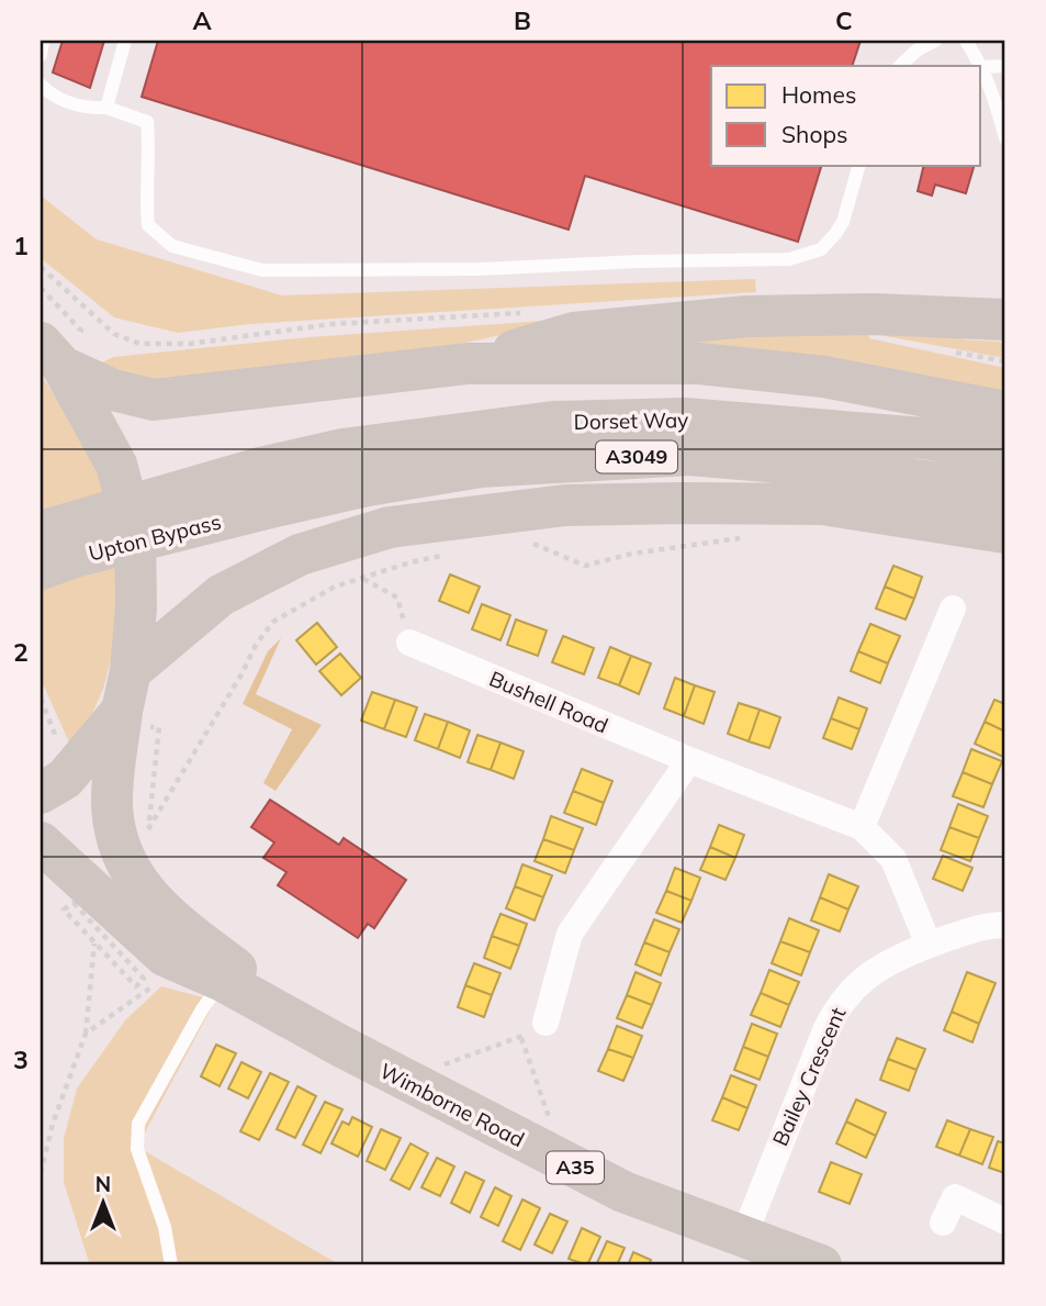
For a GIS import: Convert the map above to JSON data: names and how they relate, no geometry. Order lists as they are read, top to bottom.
{
  "streets": {
    "highway": [
      "Dorset Way",
      "A3049",
      "Upton Bypass",
      "Wimborne Road",
      "A35"
    ],
    "street": ["Bushell Road", "Bailey Crescent"]
  },
  "crossings": [
    ["Dorset Way", "Upton Bypass"],
    ["A3049", "Wimborne Road"],
    ["Bushell Road", "Bailey Crescent"],
    ["Bailey Crescent", "Wimborne Road"]
  ],
  "legend": ["Homes", "Shops"],
  "north": "top",
  "grid": {
    "columns": ["A", "B", "C"],
    "rows": ["1", "2", "3"]
  }
}
